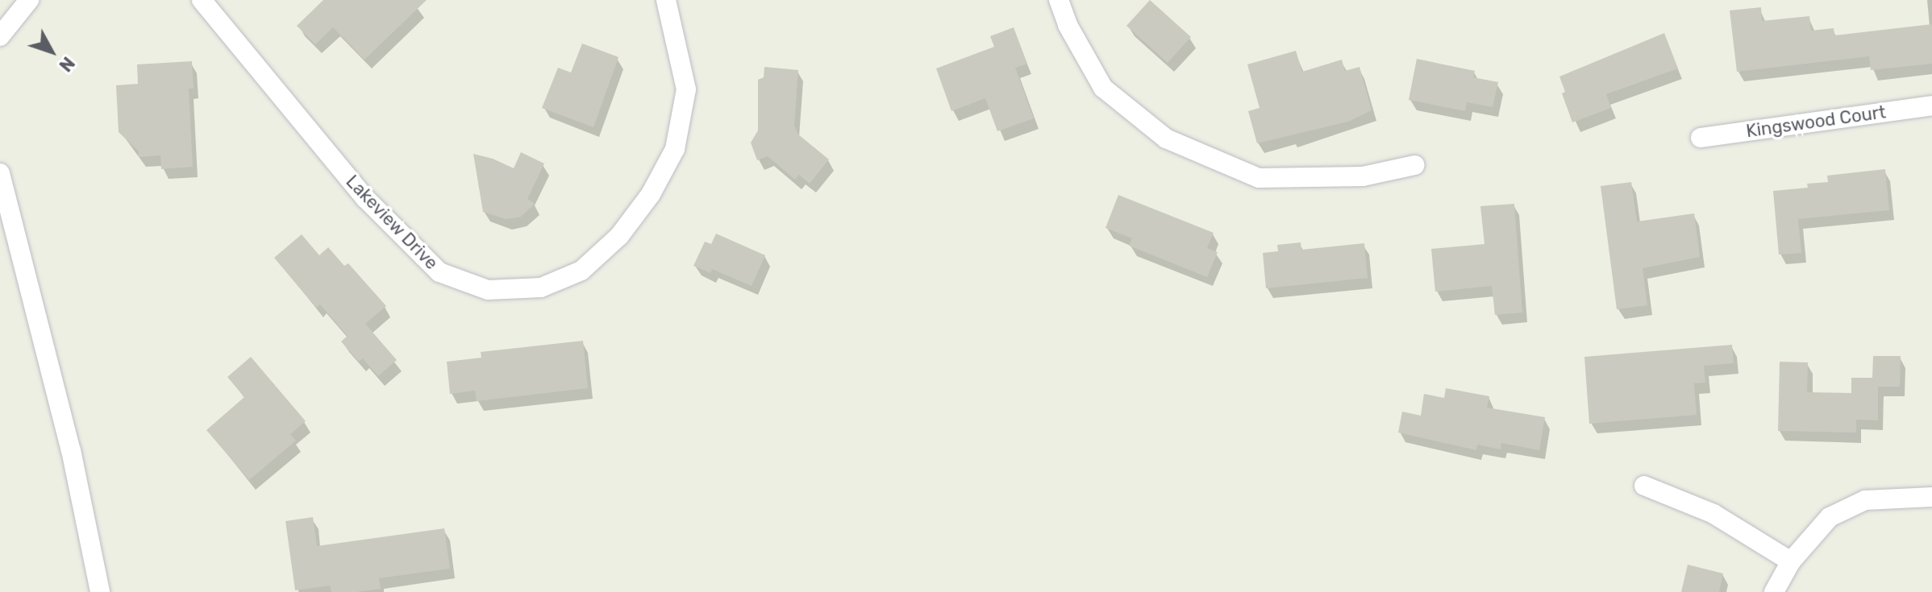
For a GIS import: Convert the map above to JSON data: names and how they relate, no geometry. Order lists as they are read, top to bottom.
{
  "streets": {
    "street": ["Kingswood Court", "Lakeview Drive"]
  },
  "north": "bottom right"
}
